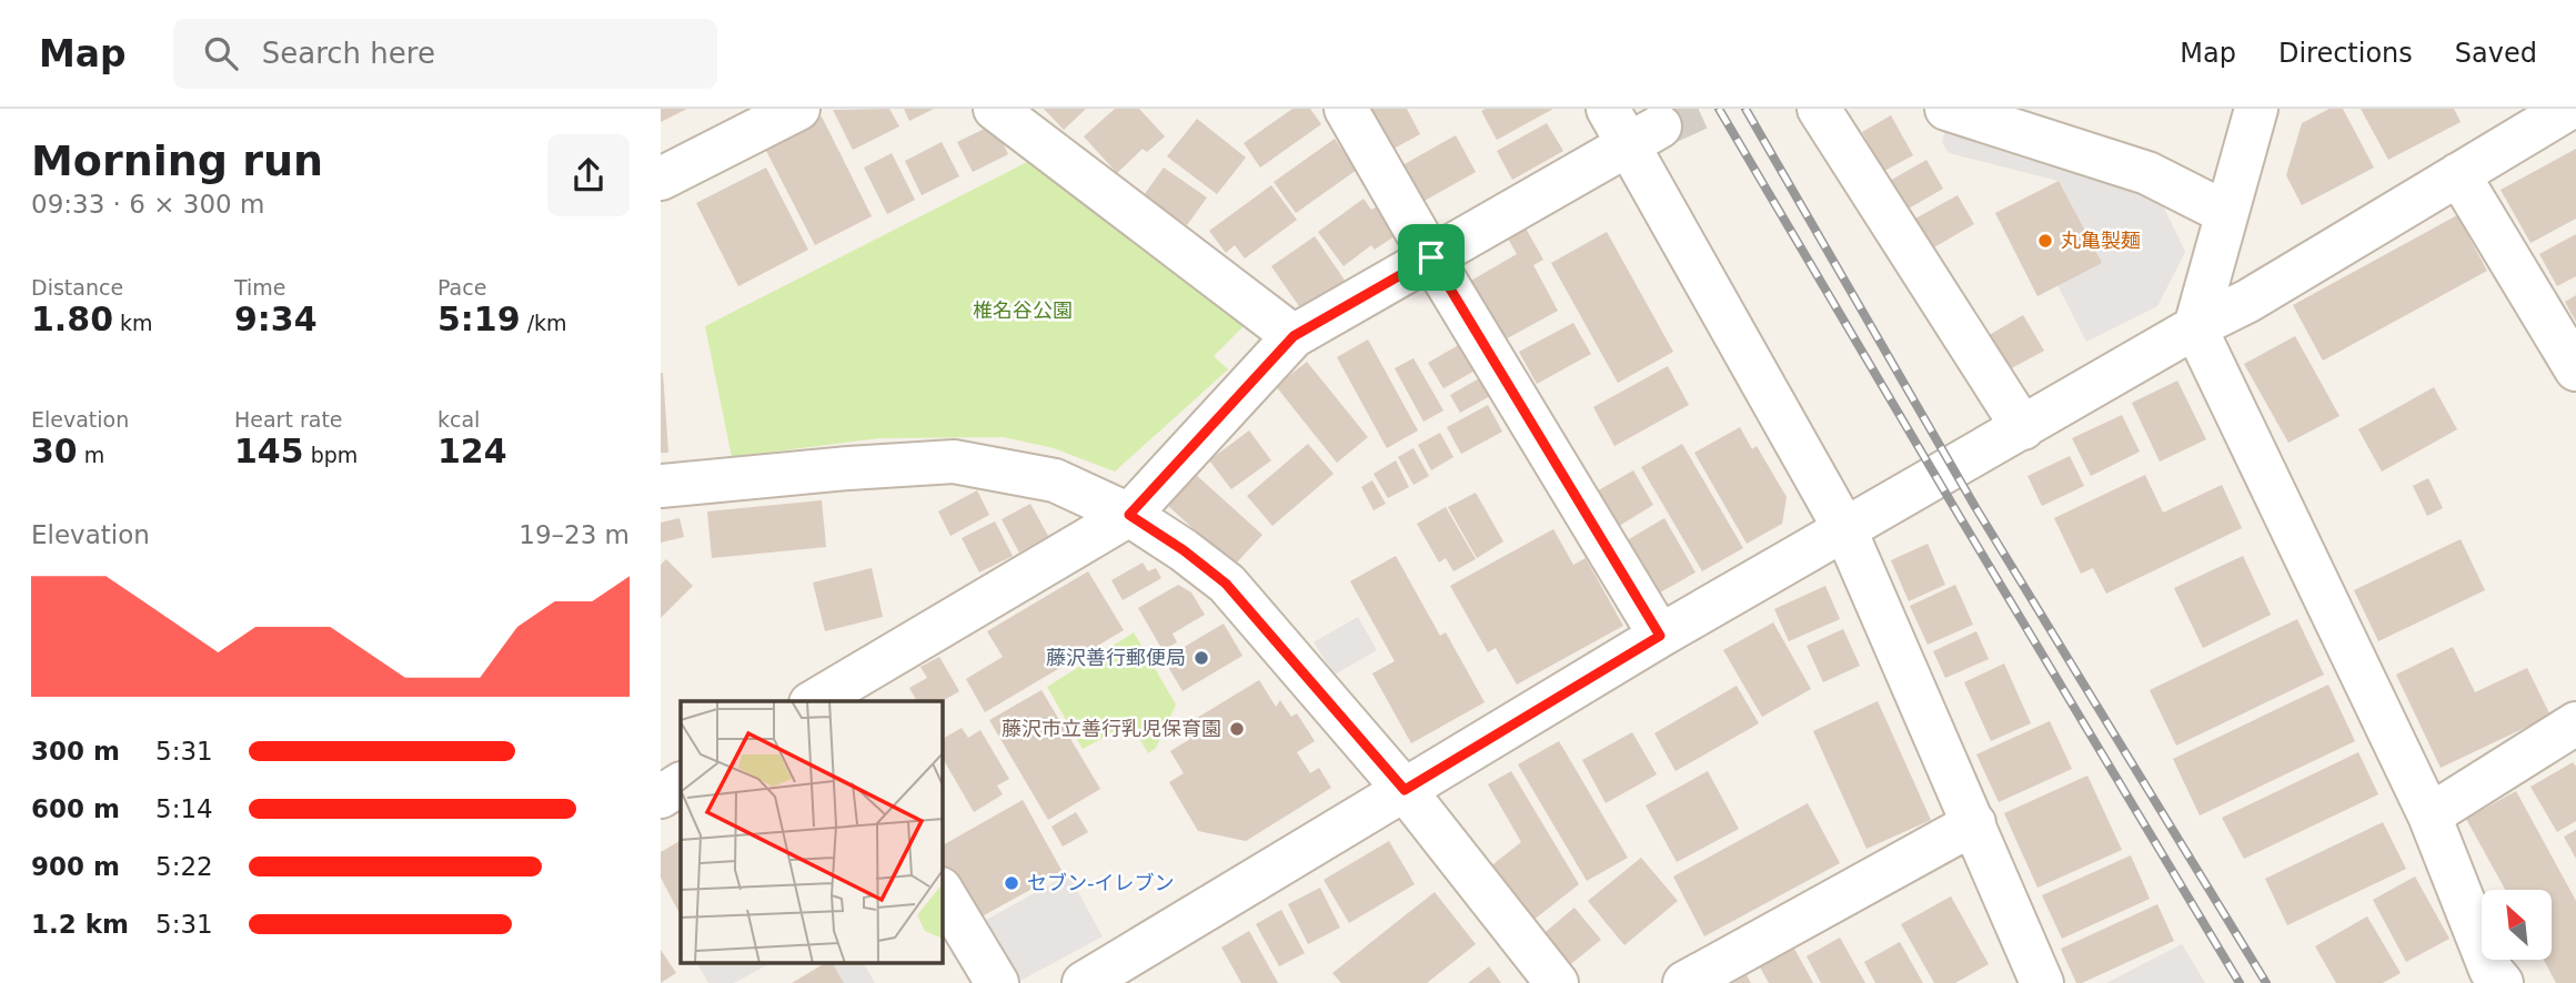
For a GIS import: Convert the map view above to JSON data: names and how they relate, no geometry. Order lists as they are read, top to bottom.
{
  "parks": ["椎名谷公園"],
  "places": [
    "丸亀製麺",
    "藤沢善行郵便局",
    "藤沢市立善行乳児保育園",
    "セブン-イレブン"
  ],
  "north": "top left",
  "page": {
    "header": "Map",
    "search": "Search here",
    "nav": ["Map", "Directions", "Saved"],
    "heading": ["Morning run", "09:33 · 6 × 300 m"],
    "stats": [
      ["Distance", "1.80 km"],
      ["Time", "9:34"],
      ["Pace", "5:19 /km"],
      ["Elevation", "30 m"],
      ["Heart rate", "145 bpm"],
      ["kcal", "124"]
    ],
    "chart": ["Elevation", "19–23 m"],
    "list": [
      {
        "name": "300 m",
        "note": "5:31"
      },
      {
        "name": "600 m",
        "note": "5:14"
      },
      {
        "name": "900 m",
        "note": "5:22"
      },
      {
        "name": "1.2 km",
        "note": "5:31"
      }
    ]
  }
}
